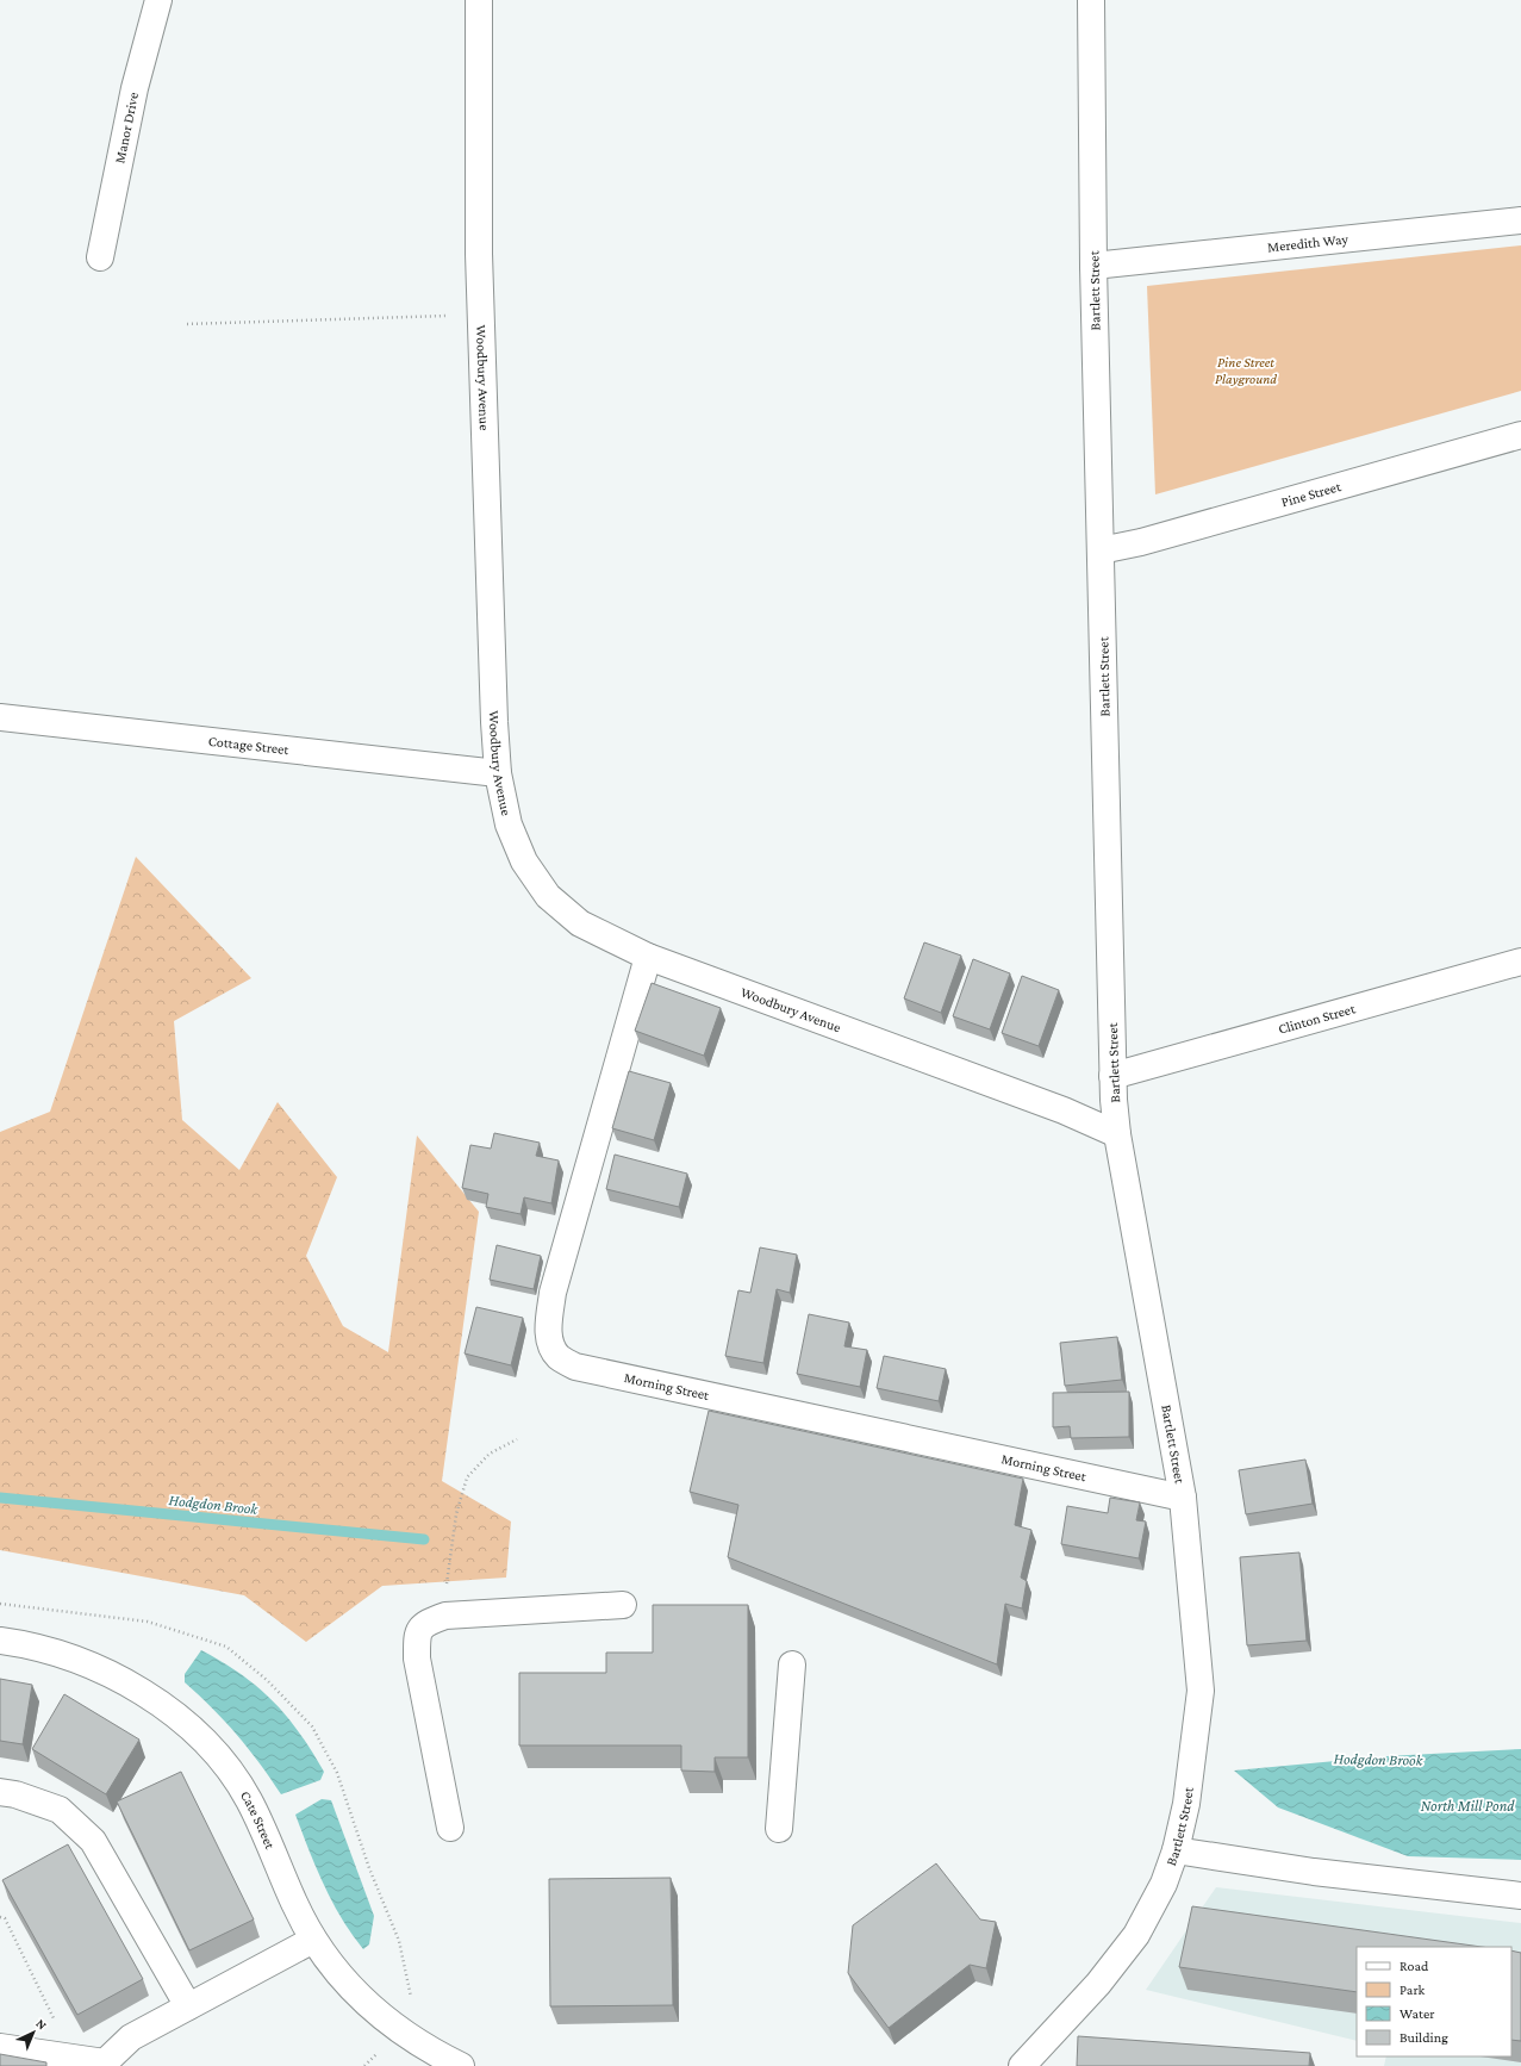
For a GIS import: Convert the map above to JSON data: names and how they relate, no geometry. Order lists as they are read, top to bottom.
{
  "streets": {
    "street": [
      "Manor Drive",
      "Meredith Way",
      "Bartlett Street",
      "Woodbury Avenue",
      "Pine Street",
      "Cottage Street",
      "Clinton Street",
      "Morning Street",
      "Cate Street"
    ]
  },
  "crossings": [
    ["Meredith Way", "Bartlett Street"],
    ["Bartlett Street", "Woodbury Avenue"],
    ["Bartlett Street", "Pine Street"],
    ["Bartlett Street", "Clinton Street"],
    ["Bartlett Street", "Morning Street"],
    ["Woodbury Avenue", "Cottage Street"],
    ["Woodbury Avenue", "Morning Street"]
  ],
  "water": ["Hodgdon Brook", "North Mill Pond"],
  "parks": ["Pine Street Playground"],
  "legend": [
    "Road",
    "Park",
    "Water",
    "Building"
  ],
  "north": "top right"
}
